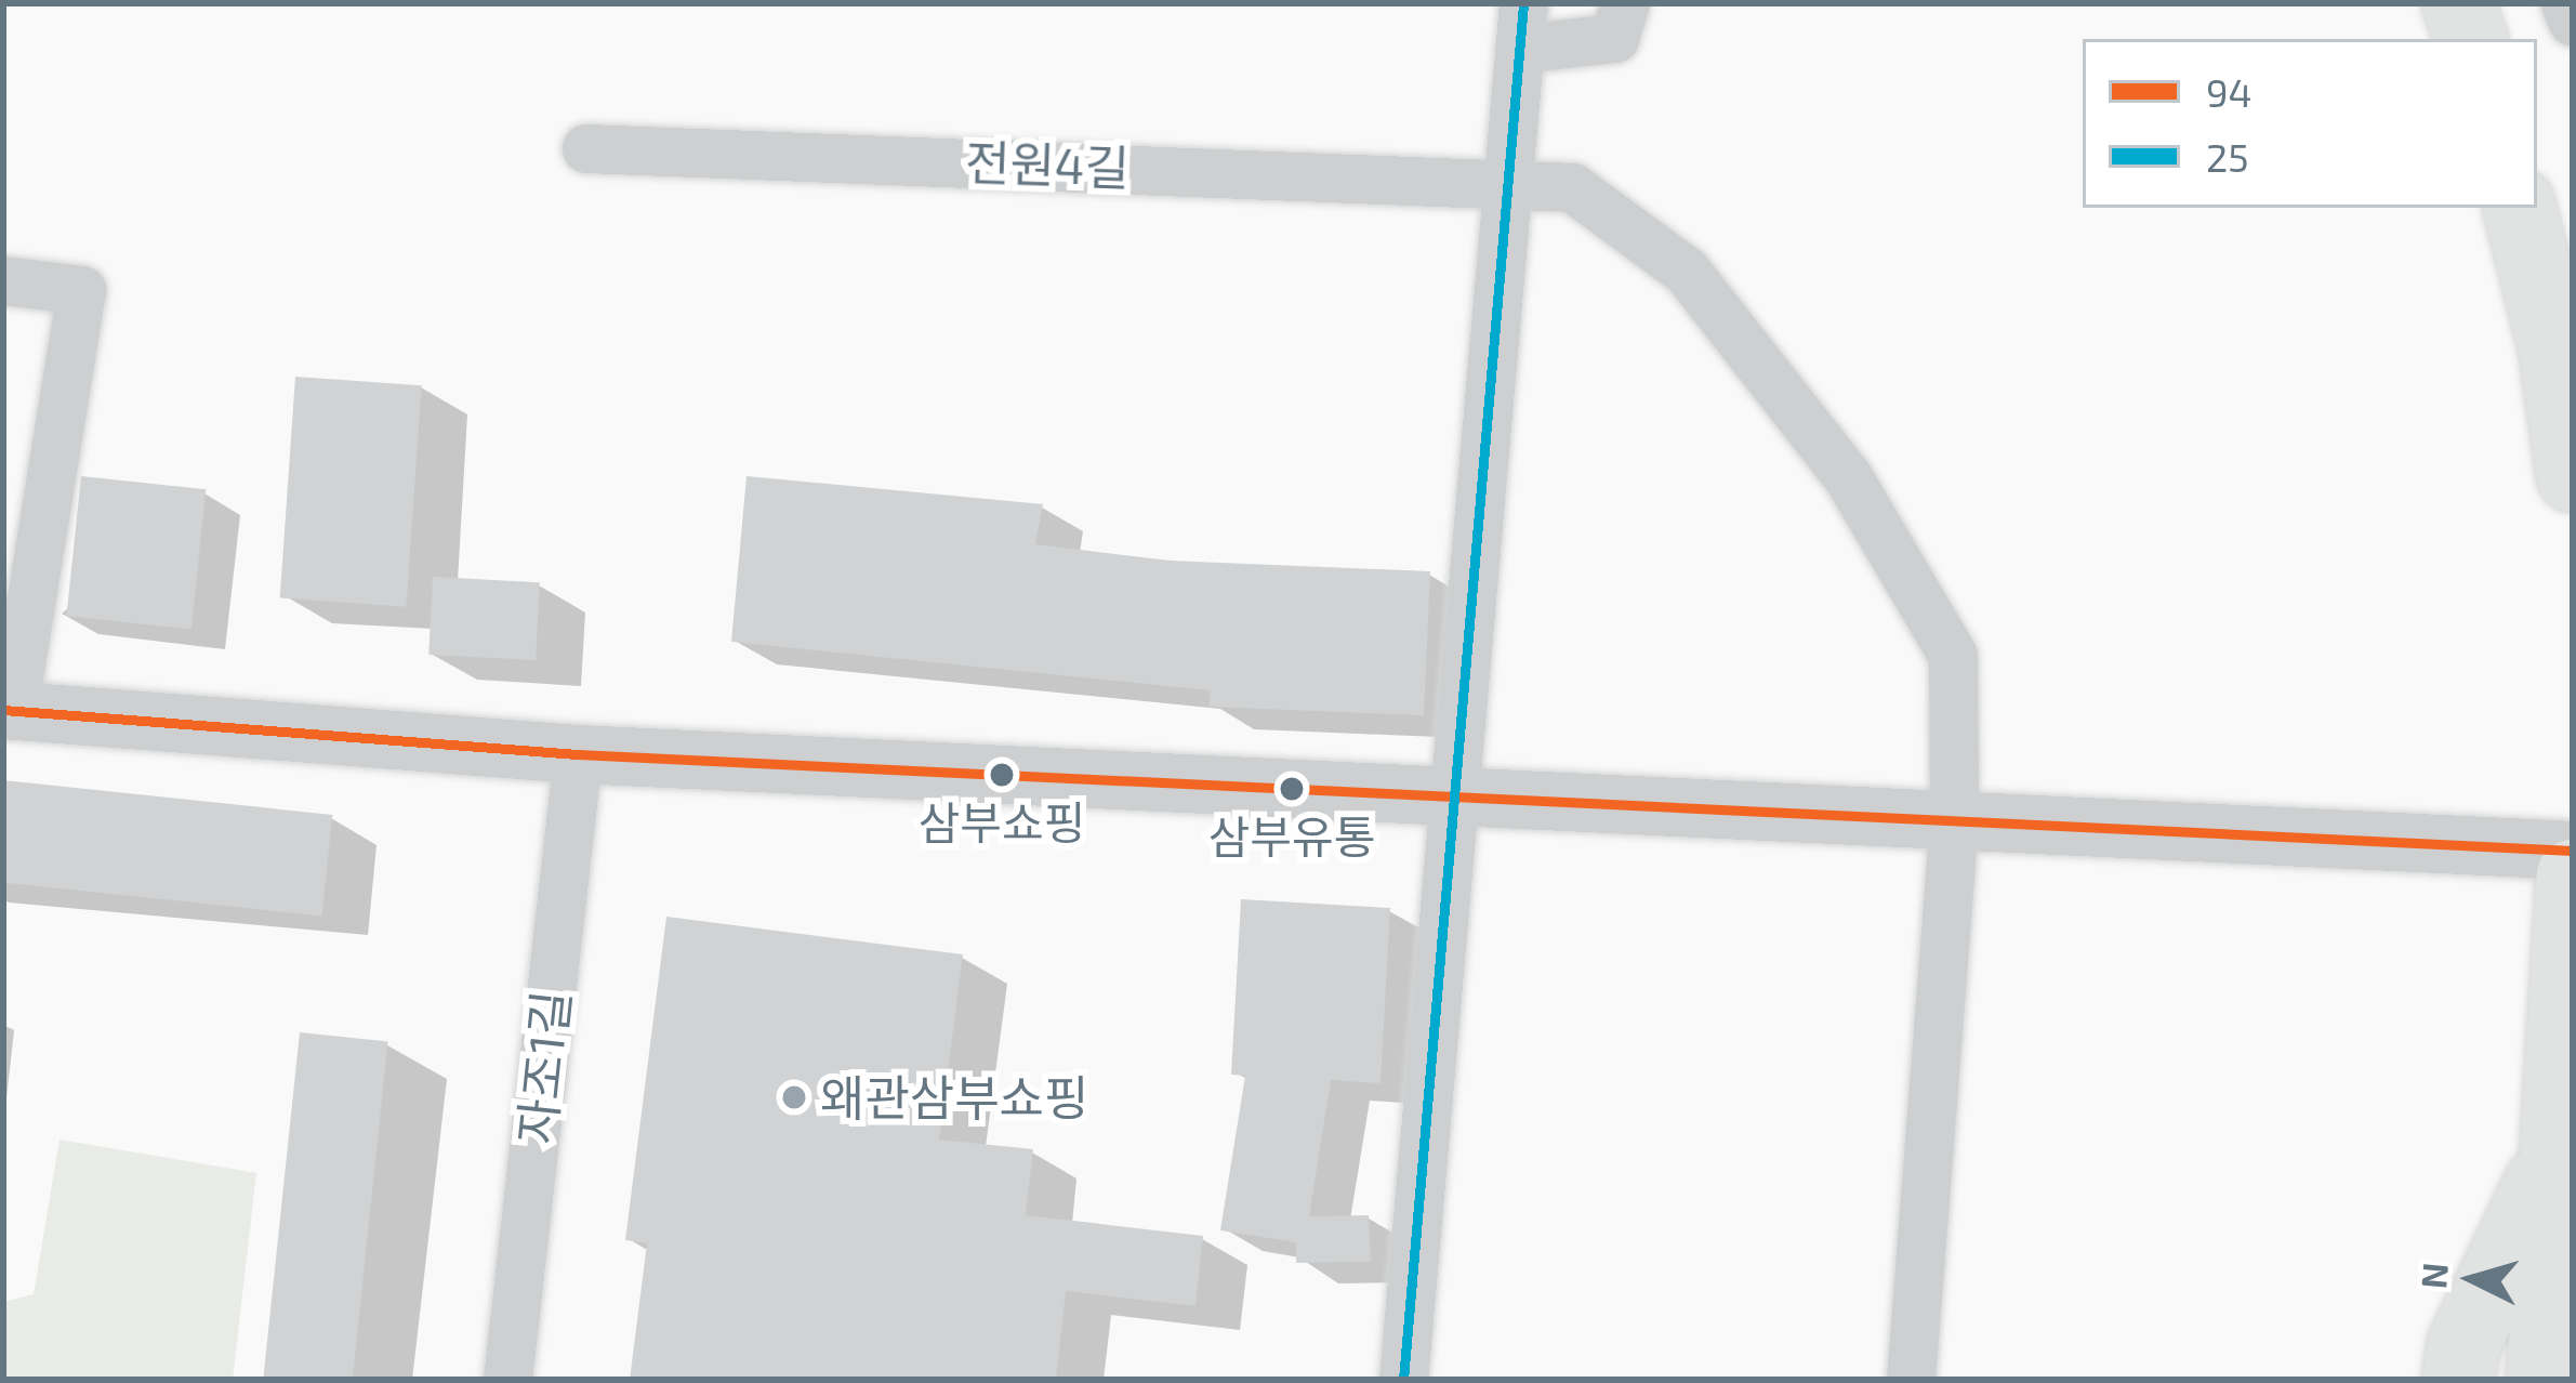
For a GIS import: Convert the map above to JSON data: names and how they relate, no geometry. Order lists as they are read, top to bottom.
{
  "streets": {
    "street": ["전원4길", "자조1길"]
  },
  "places": ["삼부쇼핑", "삼부유통", "왜관삼부쇼핑"],
  "lines": ["transit line 25", "transit line 94"],
  "legend": ["94", "25"],
  "north": "left"
}
